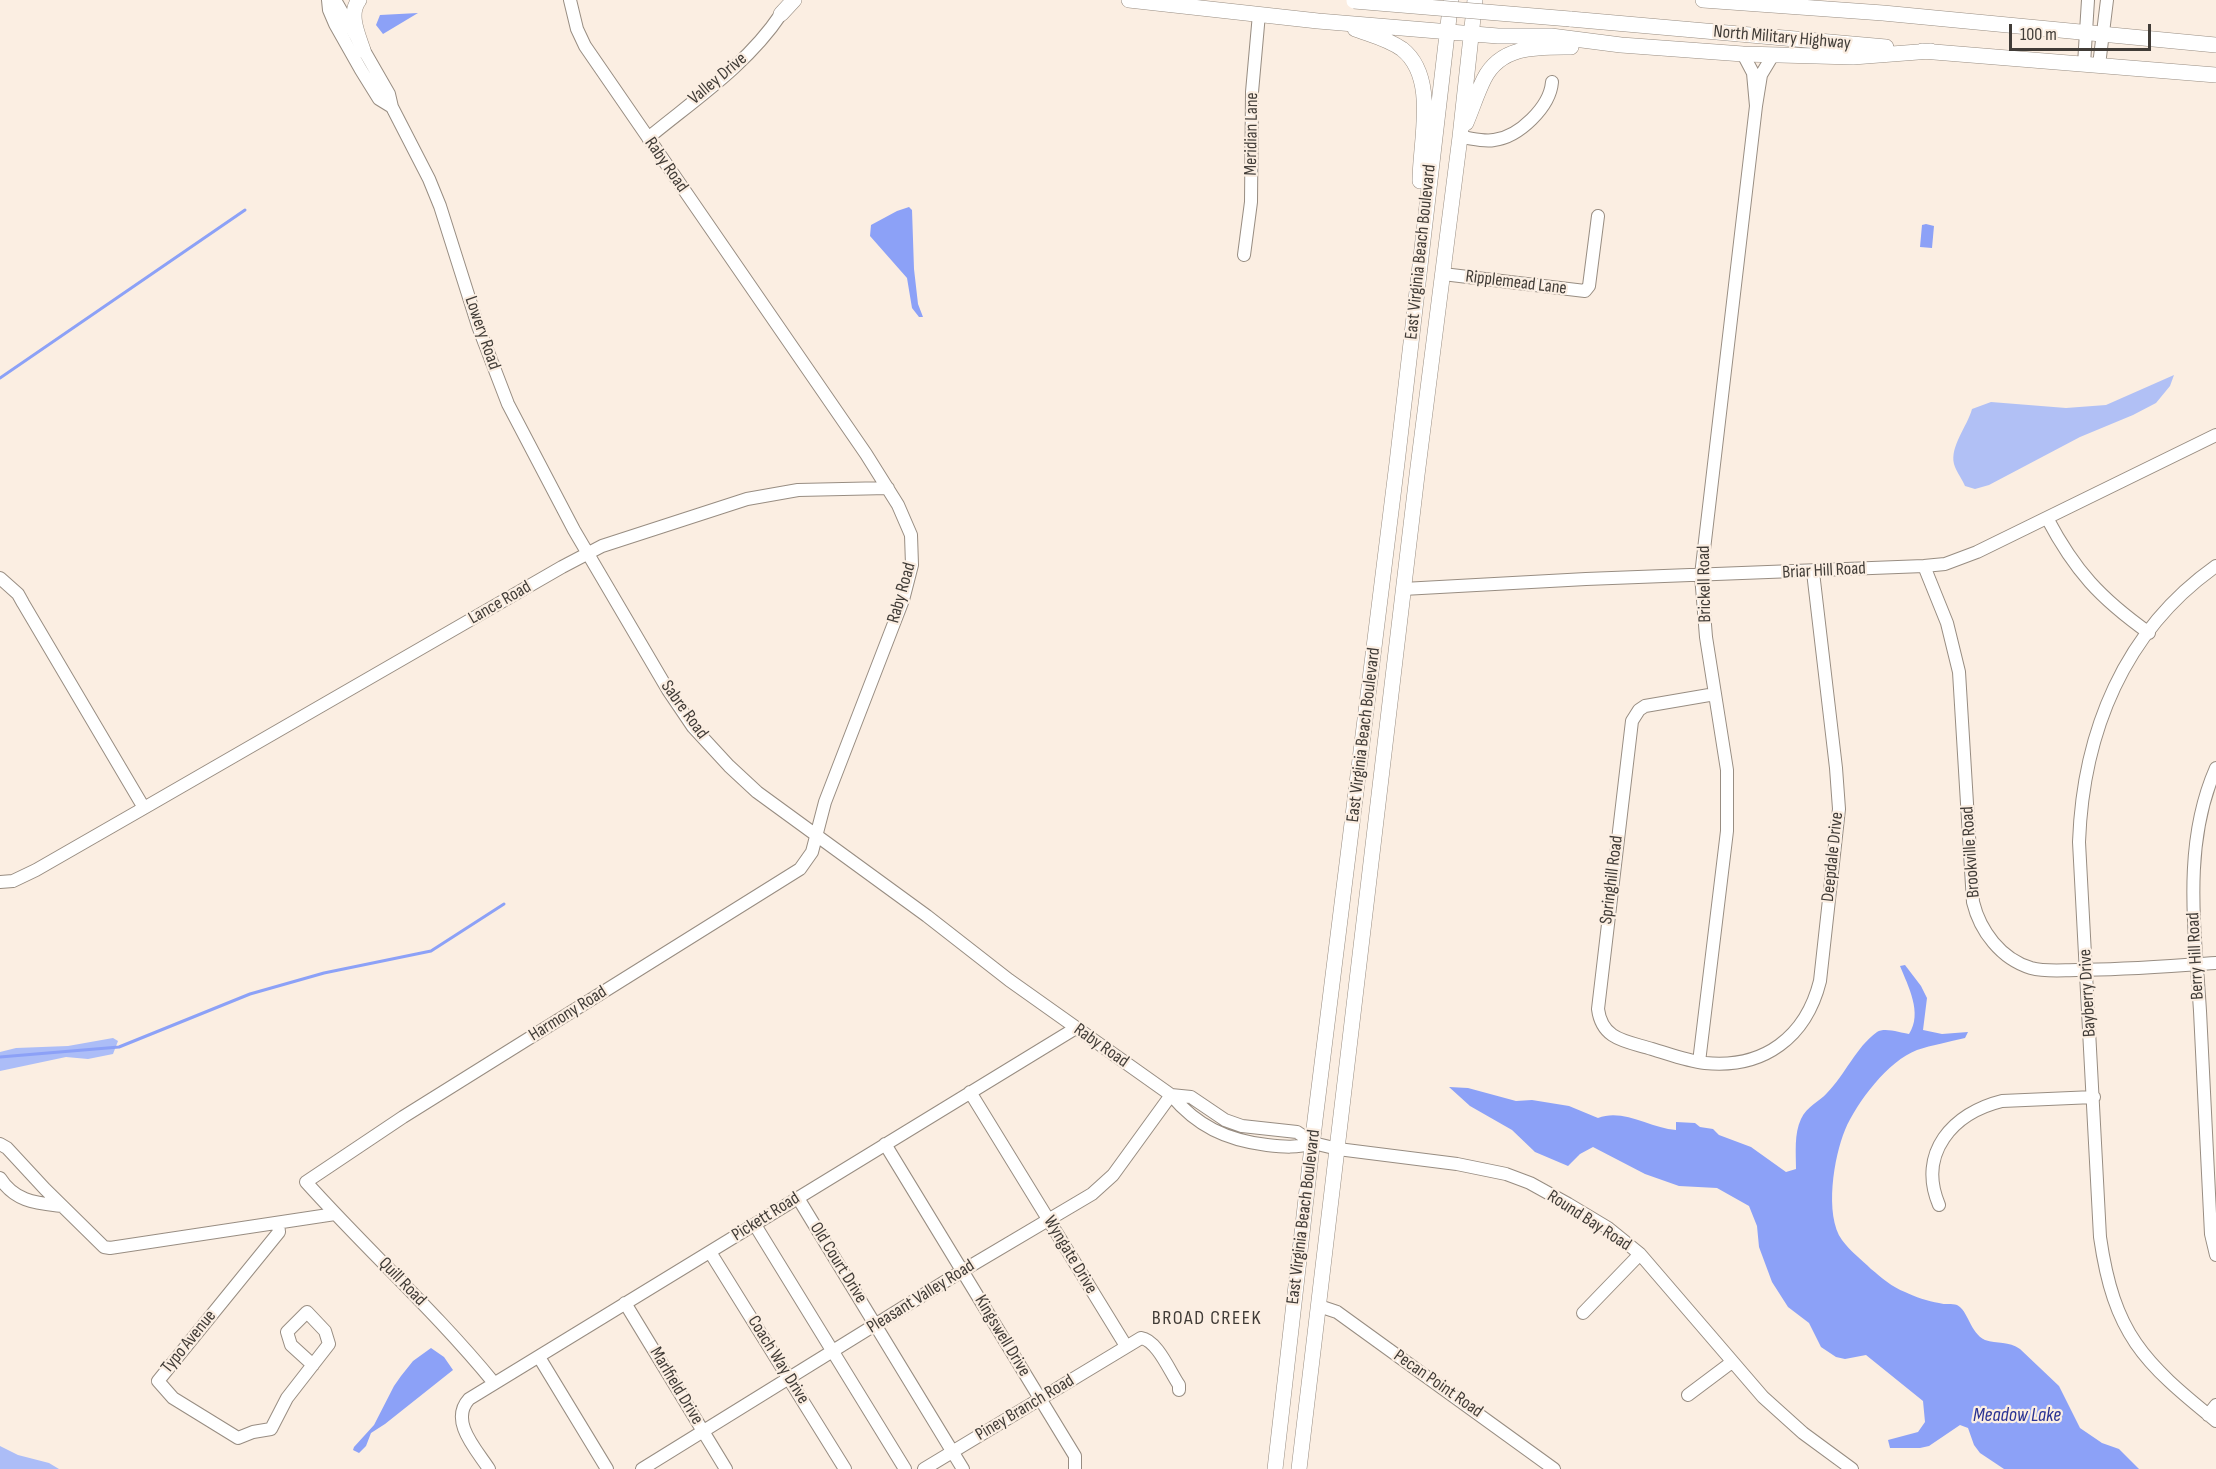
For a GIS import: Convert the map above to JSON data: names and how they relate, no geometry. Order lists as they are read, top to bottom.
{
  "streets": {
    "main road": ["North Military Highway", "East Virginia Beach Boulevard"],
    "street": [
      "Valley Drive",
      "Meridian Lane",
      "Raby Road",
      "Ripplemead Lane",
      "Lowery Road",
      "Briar Hill Road",
      "Brickell Road",
      "Lance Road",
      "Sabre Road",
      "Brookville Road",
      "Deepdale Drive",
      "Springhill Road",
      "Berry Hill Road",
      "Bayberry Drive",
      "Harmony Road",
      "Pickett Road",
      "Round Bay Road",
      "Wyngate Drive",
      "Old Court Drive",
      "Quill Road",
      "Pleasant Valley Road",
      "Kingswell Drive",
      "Typo Avenue",
      "Coach Way Drive",
      "Pecan Point Road",
      "Marlfield Drive",
      "Piney Branch Road"
    ]
  },
  "crossings": [
    ["Valley Drive", "Raby Road"],
    ["Raby Road", "East Virginia Beach Boulevard"],
    ["Raby Road", "Lance Road"],
    ["Raby Road", "Sabre Road"],
    ["Raby Road", "Harmony Road"],
    ["Raby Road", "Pickett Road"],
    ["Raby Road", "Round Bay Road"],
    ["Raby Road", "Pleasant Valley Road"],
    ["East Virginia Beach Boulevard", "Ripplemead Lane"],
    ["East Virginia Beach Boulevard", "Briar Hill Road"],
    ["East Virginia Beach Boulevard", "Round Bay Road"],
    ["East Virginia Beach Boulevard", "Pecan Point Road"],
    ["Lowery Road", "Lance Road"],
    ["Lowery Road", "Sabre Road"],
    ["Briar Hill Road", "Brickell Road"],
    ["Briar Hill Road", "Brookville Road"],
    ["Briar Hill Road", "Deepdale Drive"],
    ["Brickell Road", "Deepdale Drive"],
    ["Brickell Road", "Springhill Road"],
    ["Lance Road", "Sabre Road"],
    ["Sabre Road", "Harmony Road"],
    ["Brookville Road", "Berry Hill Road"],
    ["Brookville Road", "Bayberry Drive"],
    ["Deepdale Drive", "Springhill Road"],
    ["Harmony Road", "Quill Road"],
    ["Pickett Road", "Wyngate Drive"],
    ["Pickett Road", "Old Court Drive"],
    ["Pickett Road", "Quill Road"],
    ["Pickett Road", "Kingswell Drive"],
    ["Pickett Road", "Coach Way Drive"],
    ["Pickett Road", "Marlfield Drive"],
    ["Wyngate Drive", "Pleasant Valley Road"],
    ["Wyngate Drive", "Piney Branch Road"],
    ["Old Court Drive", "Pleasant Valley Road"],
    ["Old Court Drive", "Piney Branch Road"],
    ["Pleasant Valley Road", "Kingswell Drive"],
    ["Pleasant Valley Road", "Coach Way Drive"],
    ["Pleasant Valley Road", "Marlfield Drive"],
    ["Kingswell Drive", "Piney Branch Road"]
  ],
  "districts": ["BROAD CREEK"],
  "water": ["Meadow Lake"],
  "scale_bar": "100 m"
}
